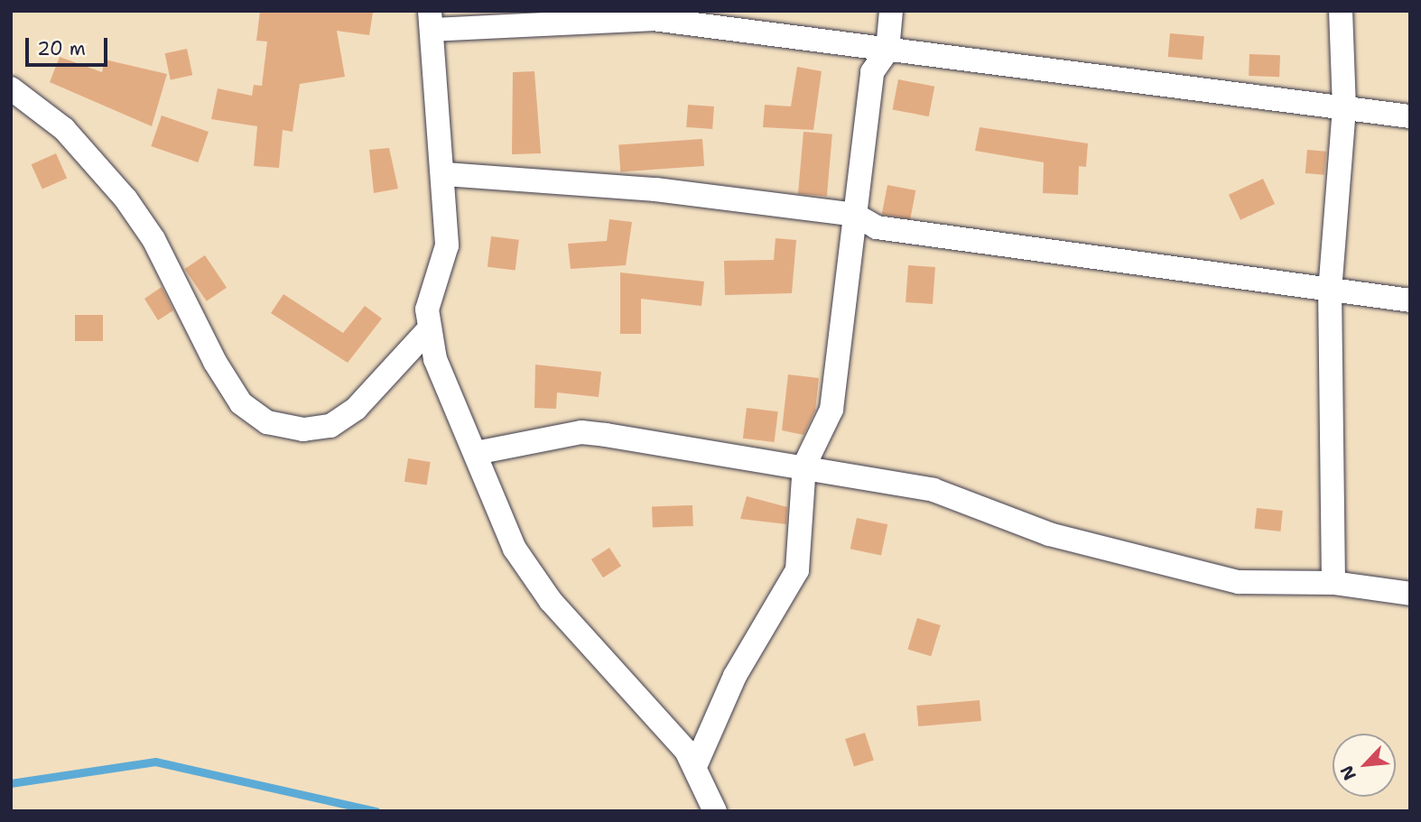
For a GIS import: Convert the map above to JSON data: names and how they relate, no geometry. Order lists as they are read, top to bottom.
{
  "scale_bar": "20 m",
  "north": "bottom left"
}
